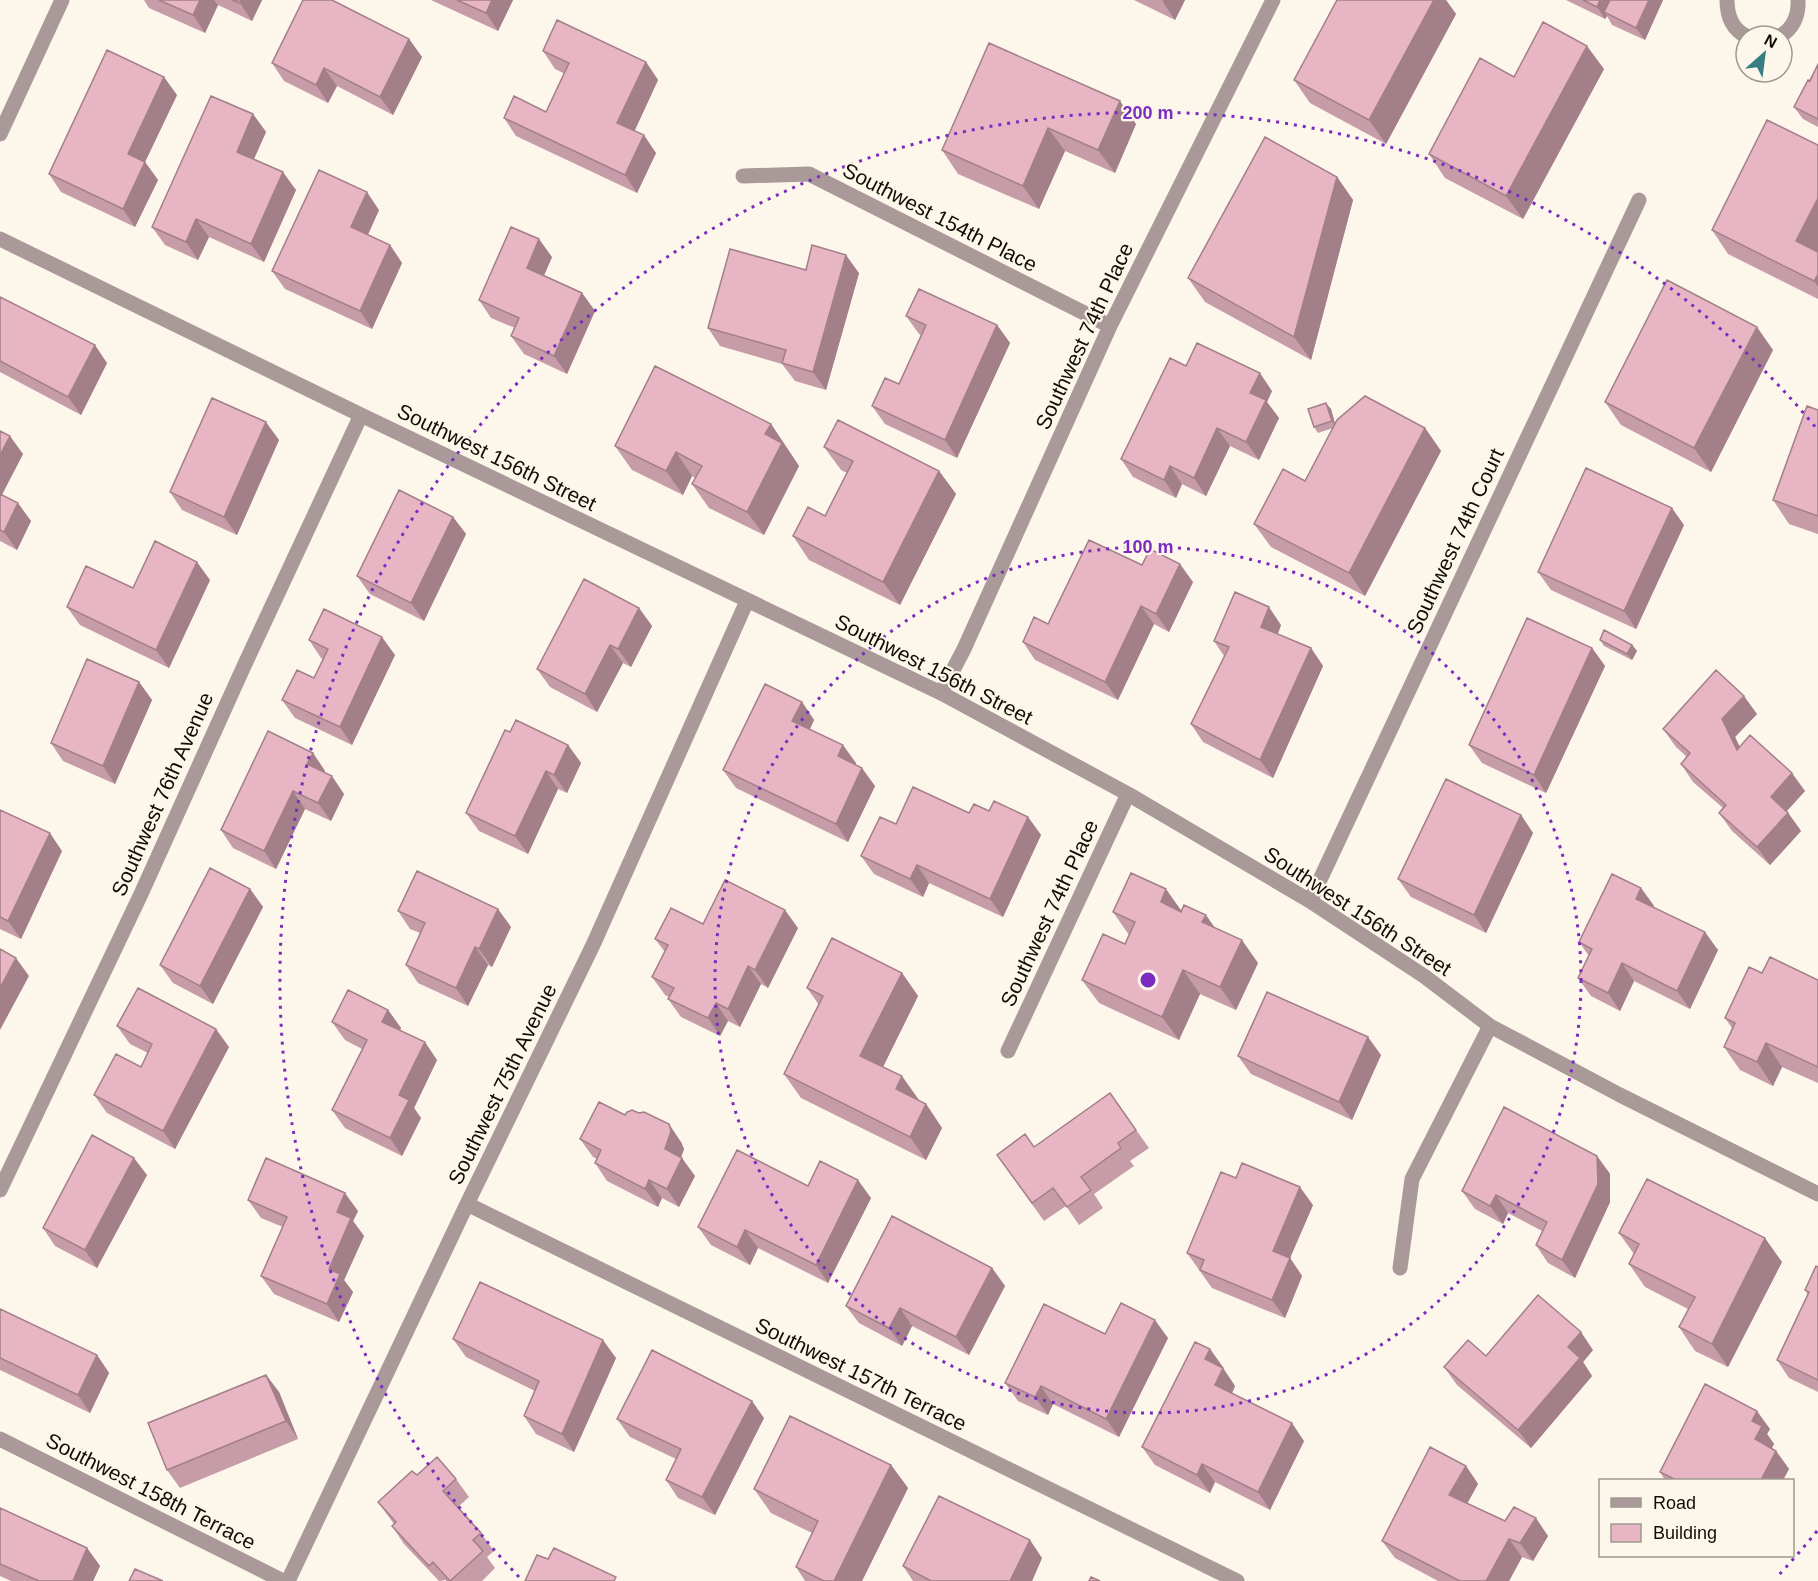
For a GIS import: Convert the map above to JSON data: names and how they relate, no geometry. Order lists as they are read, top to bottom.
{
  "streets": {
    "street": [
      "Southwest 154th Place",
      "Southwest 74th Place",
      "Southwest 156th Street",
      "Southwest 74th Court",
      "Southwest 76th Avenue",
      "Southwest 75th Avenue",
      "Southwest 157th Terrace",
      "Southwest 158th Terrace"
    ]
  },
  "crossings": [
    ["Southwest 154th Place", "Southwest 74th Place"],
    ["Southwest 74th Place", "Southwest 156th Street"],
    ["Southwest 156th Street", "Southwest 74th Court"],
    ["Southwest 156th Street", "Southwest 76th Avenue"],
    ["Southwest 156th Street", "Southwest 75th Avenue"],
    ["Southwest 75th Avenue", "Southwest 157th Terrace"],
    ["Southwest 75th Avenue", "Southwest 158th Terrace"]
  ],
  "legend": ["Road", "Building"],
  "north": "top right",
  "rings": ["200 m", "100 m"]
}
